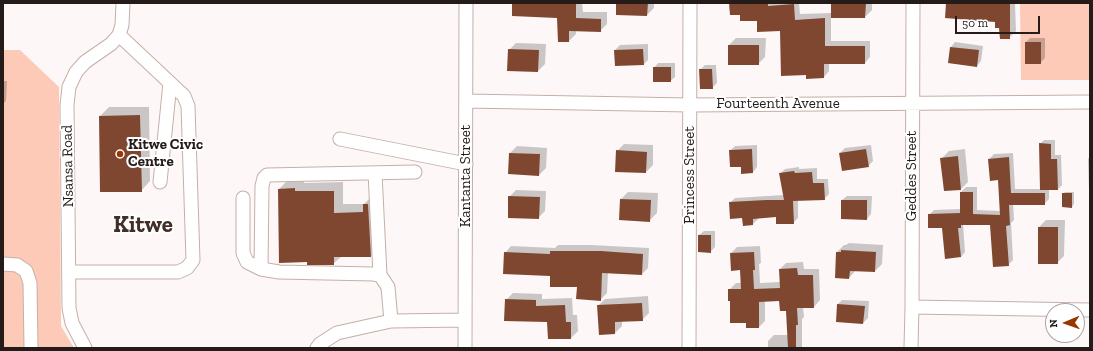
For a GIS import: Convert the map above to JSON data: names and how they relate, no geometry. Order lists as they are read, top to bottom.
{
  "streets": {
    "street": [
      "Fourteenth Avenue",
      "Nsansa Road",
      "Princess Street",
      "Kantanta Street",
      "Geddes Street"
    ]
  },
  "crossings": [
    ["Fourteenth Avenue", "Princess Street"],
    ["Fourteenth Avenue", "Kantanta Street"],
    ["Fourteenth Avenue", "Geddes Street"]
  ],
  "districts": ["Kitwe"],
  "places": ["Kitwe Civic Centre"],
  "scale_bar": "50 m",
  "north": "left"
}
